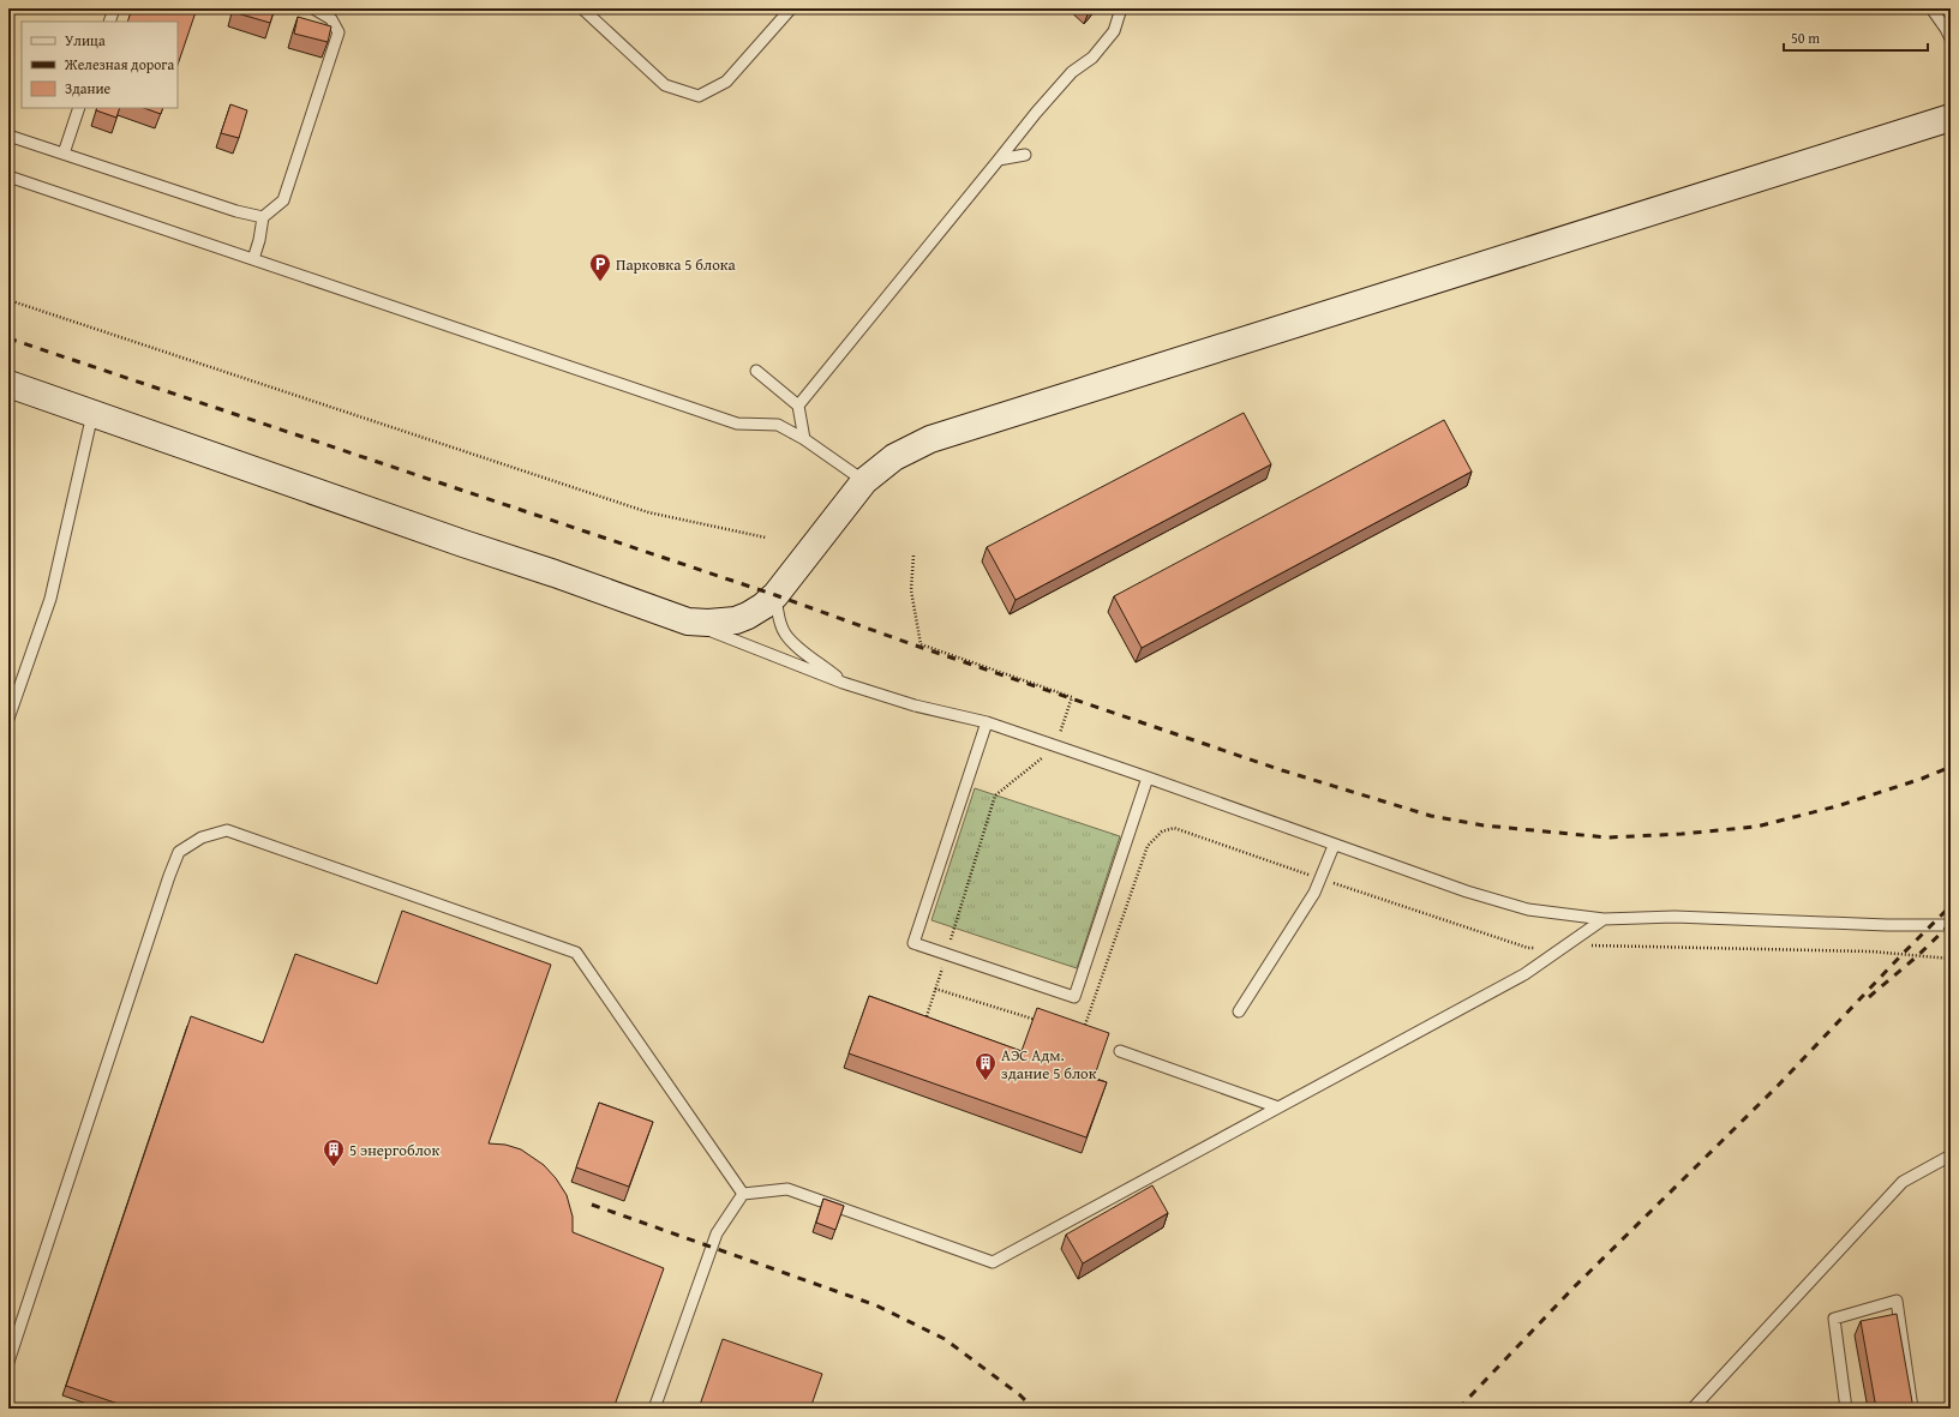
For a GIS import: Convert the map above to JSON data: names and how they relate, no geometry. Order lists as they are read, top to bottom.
{
  "places": {
    "parking": ["Парковка 5 блока"],
    "building": ["АЭС Адм. здание 5 блок", "5 энергоблок"]
  },
  "legend": ["Улица", "Железная дорога", "Здание"],
  "scale_bar": "50 m"
}
